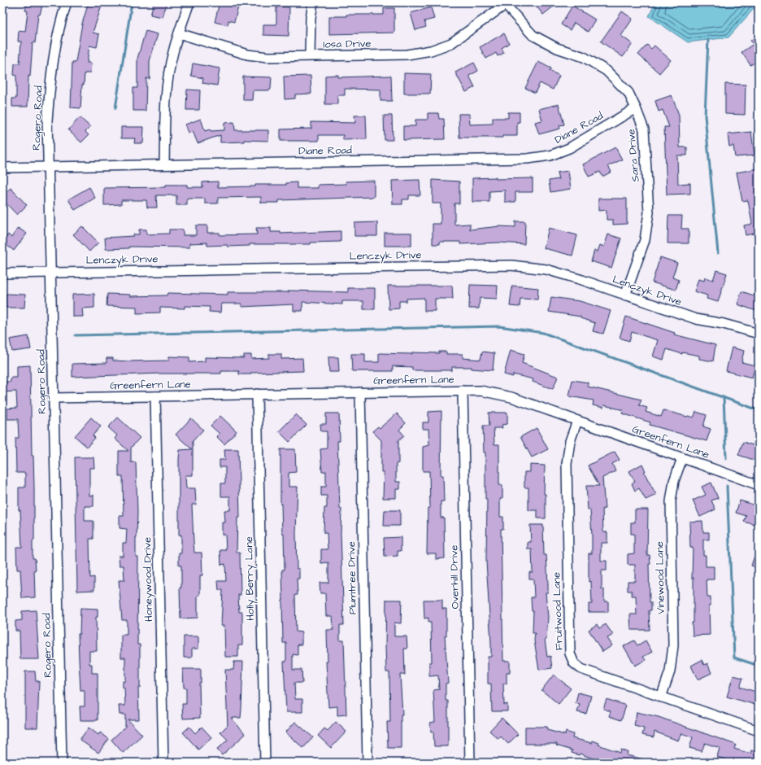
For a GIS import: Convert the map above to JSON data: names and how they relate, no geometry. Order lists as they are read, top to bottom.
{
  "streets": {
    "street": [
      "Iosa Drive",
      "Rogero Road",
      "Diane Road",
      "Sara Drive",
      "Lenczyk Drive",
      "Greenfern Lane",
      "Overhill Drive",
      "Plumtree Drive",
      "Vinewood Lane",
      "Holly Berry Lane",
      "Honeywood Drive",
      "Fruitwood Lane"
    ]
  },
  "crossings": [
    ["Iosa Drive", "Sara Drive"],
    ["Rogero Road", "Diane Road"],
    ["Rogero Road", "Lenczyk Drive"],
    ["Rogero Road", "Greenfern Lane"],
    ["Diane Road", "Sara Drive"],
    ["Sara Drive", "Lenczyk Drive"],
    ["Greenfern Lane", "Overhill Drive"],
    ["Greenfern Lane", "Plumtree Drive"],
    ["Greenfern Lane", "Vinewood Lane"],
    ["Greenfern Lane", "Holly Berry Lane"],
    ["Greenfern Lane", "Honeywood Drive"],
    ["Greenfern Lane", "Fruitwood Lane"],
    ["Vinewood Lane", "Fruitwood Lane"]
  ]
}
